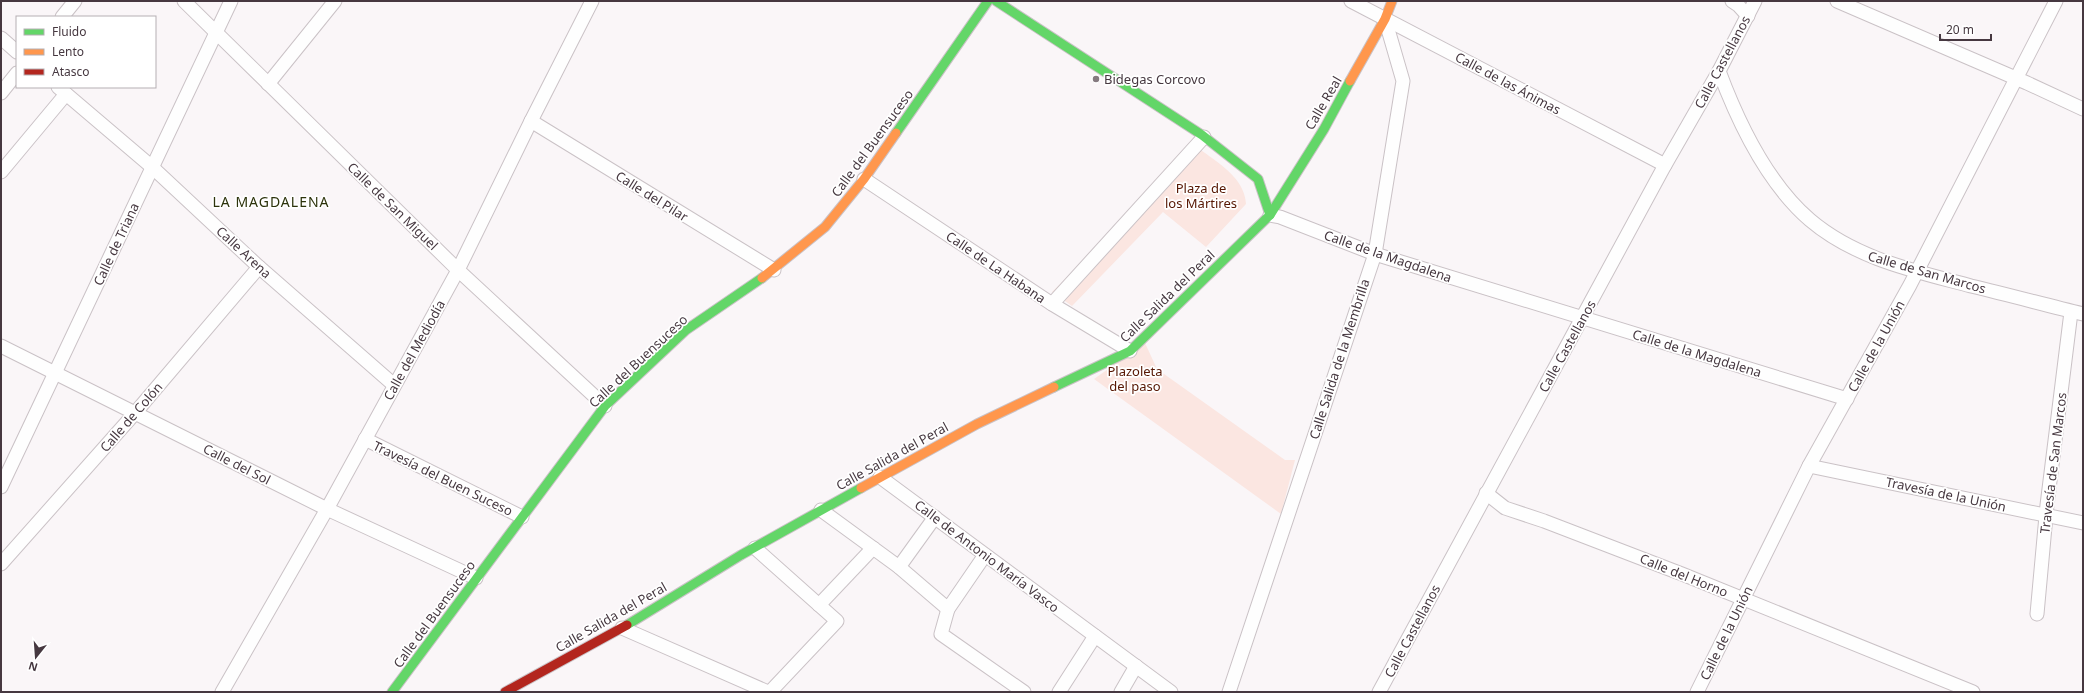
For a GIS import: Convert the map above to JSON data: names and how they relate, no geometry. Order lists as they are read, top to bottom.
{
  "streets": {
    "street": [
      "Calle Castellanos",
      "Calle de las Ánimas",
      "Calle Real",
      "Calle del Buensuceso",
      "Calle del Pilar",
      "Calle de San Miguel",
      "Calle de Triana",
      "Calle Arena",
      "Calle de la Magdalena",
      "Calle de La Habana",
      "Calle de San Marcos",
      "Calle Salida del Peral",
      "Calle de la Unión",
      "Calle del Mediodía",
      "Calle Salida de la Membrilla",
      "Calle de Colón",
      "Travesía de San Marcos",
      "Calle del Sol",
      "Travesía del Buen Suceso",
      "Travesía de la Unión",
      "Calle de Antonio María Vasco",
      "Calle del Horno"
    ]
  },
  "crossings": [
    ["Calle Castellanos", "Calle de las Ánimas"],
    ["Calle Castellanos", "Calle de la Magdalena"],
    ["Calle Castellanos", "Calle de San Marcos"],
    ["Calle Castellanos", "Calle del Horno"],
    ["Calle de las Ánimas", "Calle Real"],
    ["Calle de las Ánimas", "Calle Salida de la Membrilla"],
    ["Calle Real", "Calle de la Magdalena"],
    ["Calle Real", "Calle Salida del Peral"],
    ["Calle Real", "Calle Salida de la Membrilla"],
    ["Calle del Buensuceso", "Calle del Pilar"],
    ["Calle del Buensuceso", "Calle de San Miguel"],
    ["Calle del Buensuceso", "Calle de La Habana"],
    ["Calle del Buensuceso", "Calle del Sol"],
    ["Calle del Buensuceso", "Travesía del Buen Suceso"],
    ["Calle del Pilar", "Calle del Mediodía"],
    ["Calle de San Miguel", "Calle de Triana"],
    ["Calle de San Miguel", "Calle del Mediodía"],
    ["Calle de Triana", "Calle Arena"],
    ["Calle de Triana", "Calle del Sol"],
    ["Calle Arena", "Calle del Mediodía"],
    ["Calle Arena", "Calle de Colón"],
    ["Calle de la Magdalena", "Calle Salida del Peral"],
    ["Calle de la Magdalena", "Calle de la Unión"],
    ["Calle de la Magdalena", "Calle Salida de la Membrilla"],
    ["Calle de La Habana", "Calle Salida del Peral"],
    ["Calle de San Marcos", "Calle de la Unión"],
    ["Calle de San Marcos", "Travesía de San Marcos"],
    ["Calle Salida del Peral", "Calle de Antonio María Vasco"],
    ["Calle de la Unión", "Travesía de la Unión"],
    ["Calle de la Unión", "Calle del Horno"],
    ["Calle del Mediodía", "Calle del Sol"],
    ["Calle del Mediodía", "Travesía del Buen Suceso"],
    ["Calle de Colón", "Calle del Sol"],
    ["Travesía de San Marcos", "Travesía de la Unión"]
  ],
  "districts": ["LA MAGDALENA"],
  "parks": ["Plaza de los Mártires", "Plazoleta del paso"],
  "places": ["Bidegas Corcovo"],
  "legend": ["Fluido", "Lento", "Atasco"],
  "scale_bar": "20 m",
  "north": "bottom"
}
